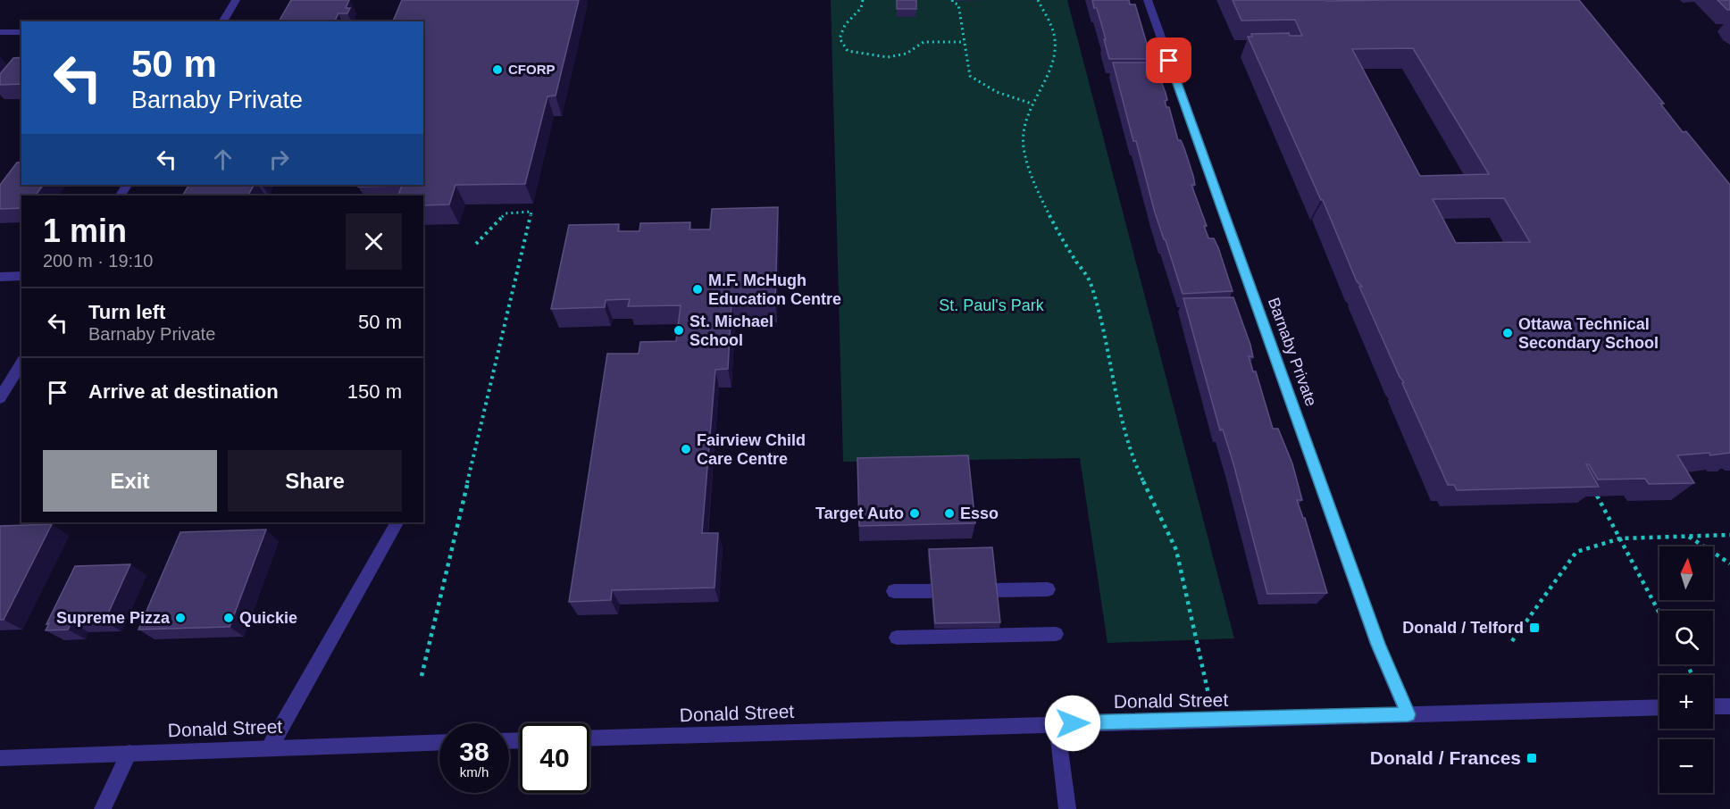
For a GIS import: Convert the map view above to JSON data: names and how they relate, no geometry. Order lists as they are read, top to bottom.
{
  "streets": {
    "street": ["Barnaby Private", "Donald Street"]
  },
  "crossings": [
    ["Barnaby Private", "Donald Street"]
  ],
  "parks": ["St. Paul's Park"],
  "places": {
    "other": [
      "CFORP",
      "M.F. McHugh Education Centre",
      "St. Michael School",
      "Ottawa Technical Secondary School",
      "Fairview Child Care Centre",
      "Target Auto",
      "Esso",
      "Supreme Pizza",
      "Quickie"
    ],
    "transit": ["Donald / Telford", "Donald / Frances"]
  },
  "north": "top",
  "page": {
    "turn": ["50 m", "Barnaby Private"],
    "heading": ["1 min", "200 m · 19:10"],
    "list": [
      {
        "name": "Turn left",
        "note": "Barnaby Private",
        "value": "50 m"
      },
      {
        "name": "Arrive at destination",
        "value": "150 m"
      }
    ],
    "buttons": ["Exit", "Share"],
    "map_buttons": ["+", "−"],
    "speed": "38 km/h",
    "limit": "40"
  }
}
